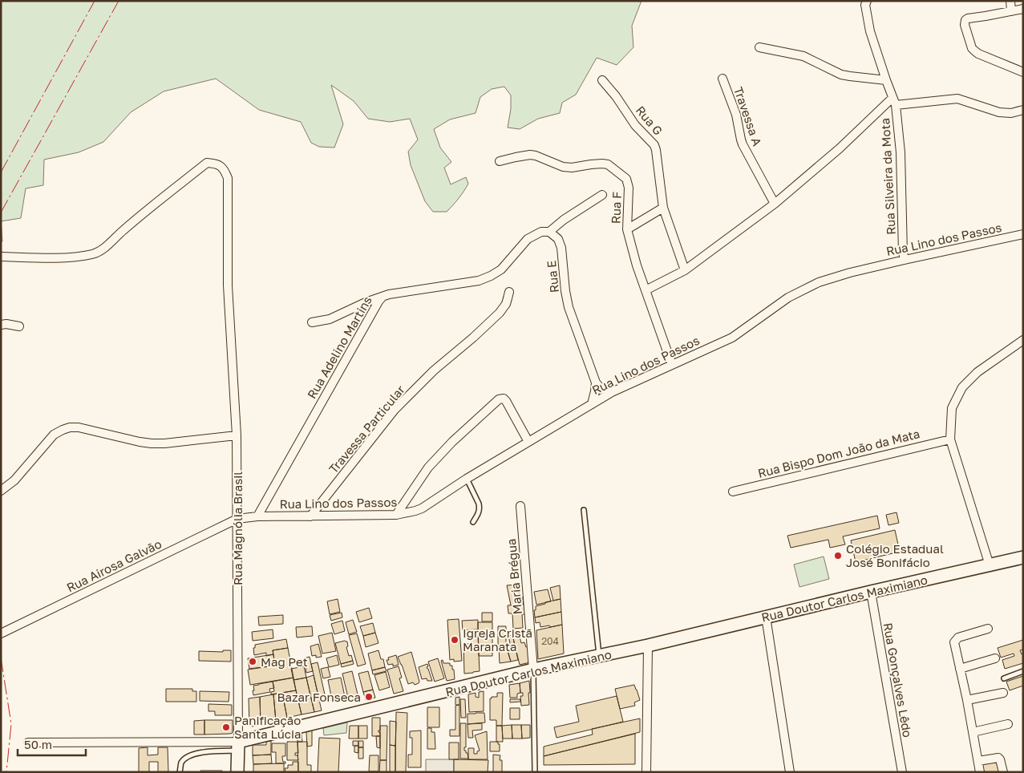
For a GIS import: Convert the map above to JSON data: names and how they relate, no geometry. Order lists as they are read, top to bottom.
{
  "streets": {
    "main road": ["Rua Magnólia Brasil", "Rua Doutor Carlos Maximiano"],
    "street": [
      "Travessa A",
      "Rua G",
      "Rua Silveira da Mota",
      "Rua F",
      "Rua Lino dos Passos",
      "Rua E",
      "Rua Adelino Martins",
      "Travessa Particular",
      "Rua Bispo Dom João da Mata",
      "Rua Airosa Galvão",
      "Maria Brégua",
      "Rua Gonçalves Lêdo"
    ]
  },
  "crossings": [
    ["Rua Silveira da Mota", "Rua Lino dos Passos"],
    ["Rua F", "Rua Lino dos Passos"],
    ["Rua Lino dos Passos", "Rua Adelino Martins"],
    ["Rua Lino dos Passos", "Travessa Particular"],
    ["Rua Lino dos Passos", "Rua Magnólia Brasil"],
    ["Rua Lino dos Passos", "Rua Airosa Galvão"],
    ["Rua E", "Rua Adelino Martins"],
    ["Rua Magnólia Brasil", "Rua Airosa Galvão"],
    ["Rua Magnólia Brasil", "Rua Doutor Carlos Maximiano"],
    ["Maria Brégua", "Rua Doutor Carlos Maximiano"],
    ["Rua Doutor Carlos Maximiano", "Rua Gonçalves Lêdo"]
  ],
  "places": [
    "Colégio Estadual José Bonifácio",
    "Igreja Cristã Maranata",
    "Mag Pet",
    "Bazar Fonseca",
    "Panificação Santa Lúcia"
  ],
  "house_numbers": ["204"],
  "scale_bar": "50 m"
}
